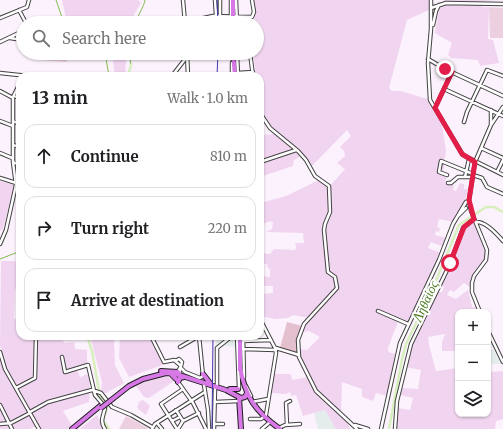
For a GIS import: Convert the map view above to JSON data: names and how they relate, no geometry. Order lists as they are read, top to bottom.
{
  "water": ["Ληθαίος"],
  "page": {
    "search": "Search here",
    "heading": ["13 min", "Walk · 1.0 km"],
    "list": [
      ["Continue", "810 m"],
      ["Turn right", "220 m"],
      "Arrive at destination"
    ],
    "map_buttons": ["+", "−"]
  }
}
